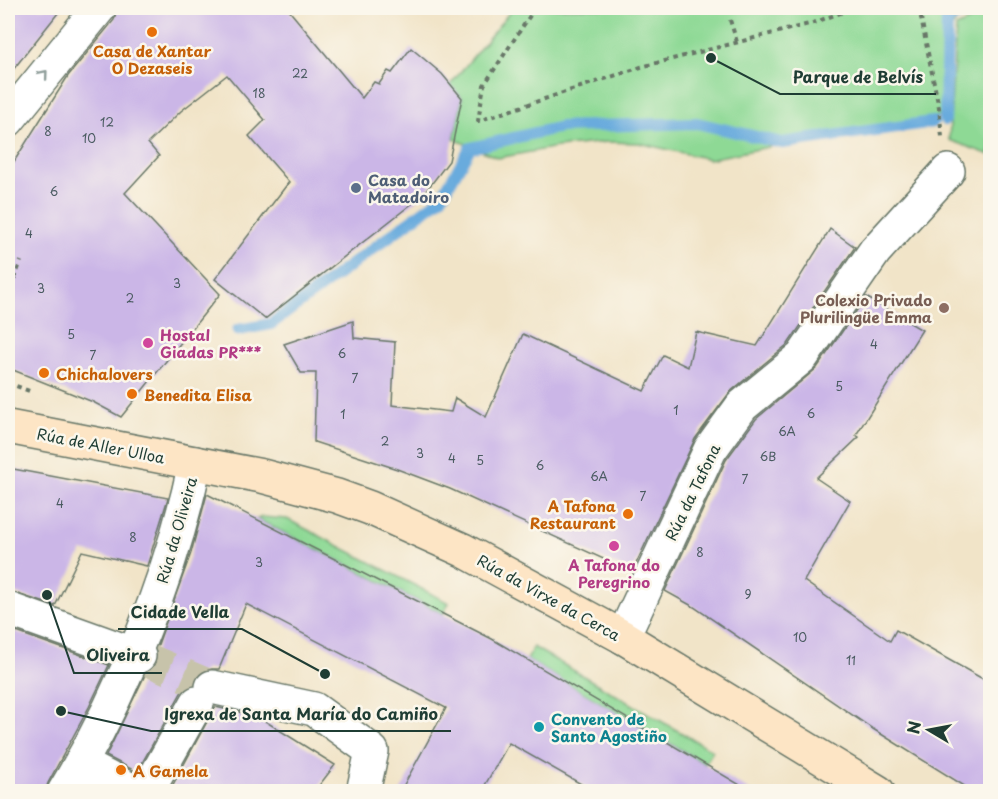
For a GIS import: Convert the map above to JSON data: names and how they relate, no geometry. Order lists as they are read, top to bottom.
{
  "streets": {
    "street": [
      "Rúa de Aller Ulloa",
      "Rúa da Tafona",
      "Rúa da Oliveira",
      "Rúa da Virxe da Cerca"
    ]
  },
  "crossings": [
    ["Rúa de Aller Ulloa", "Rúa da Oliveira"],
    ["Rúa de Aller Ulloa", "Rúa da Virxe da Cerca"],
    ["Rúa da Tafona", "Rúa da Virxe da Cerca"],
    ["Rúa da Oliveira", "Rúa da Virxe da Cerca"]
  ],
  "places": [
    "Casa de Xantar O Dezaseis",
    "Parque de Belvís",
    "Casa do Matadoiro",
    "Colexio Privado Plurilingüe Emma",
    "Hostal Giadas PR***",
    "Chichalovers",
    "Benedita Elisa",
    "A Tafona Restaurant",
    "A Tafona do Peregrino",
    "Oliveira",
    "Cidade Vella",
    "Igrexa de Santa María do Camiño",
    "Convento de Santo Agostiño",
    "A Gamela"
  ],
  "house_numbers": [
    "22",
    "18",
    "12",
    "8",
    "10",
    "6",
    "4",
    "3",
    "3",
    "2",
    "5",
    "4",
    "6",
    "7",
    "7",
    "5",
    "1",
    "6",
    "1",
    "6A",
    "2",
    "3",
    "6B",
    "4",
    "5",
    "6",
    "6A",
    "7",
    "7",
    "4",
    "8",
    "8",
    "3",
    "9",
    "10",
    "11"
  ],
  "north": "left"
}
